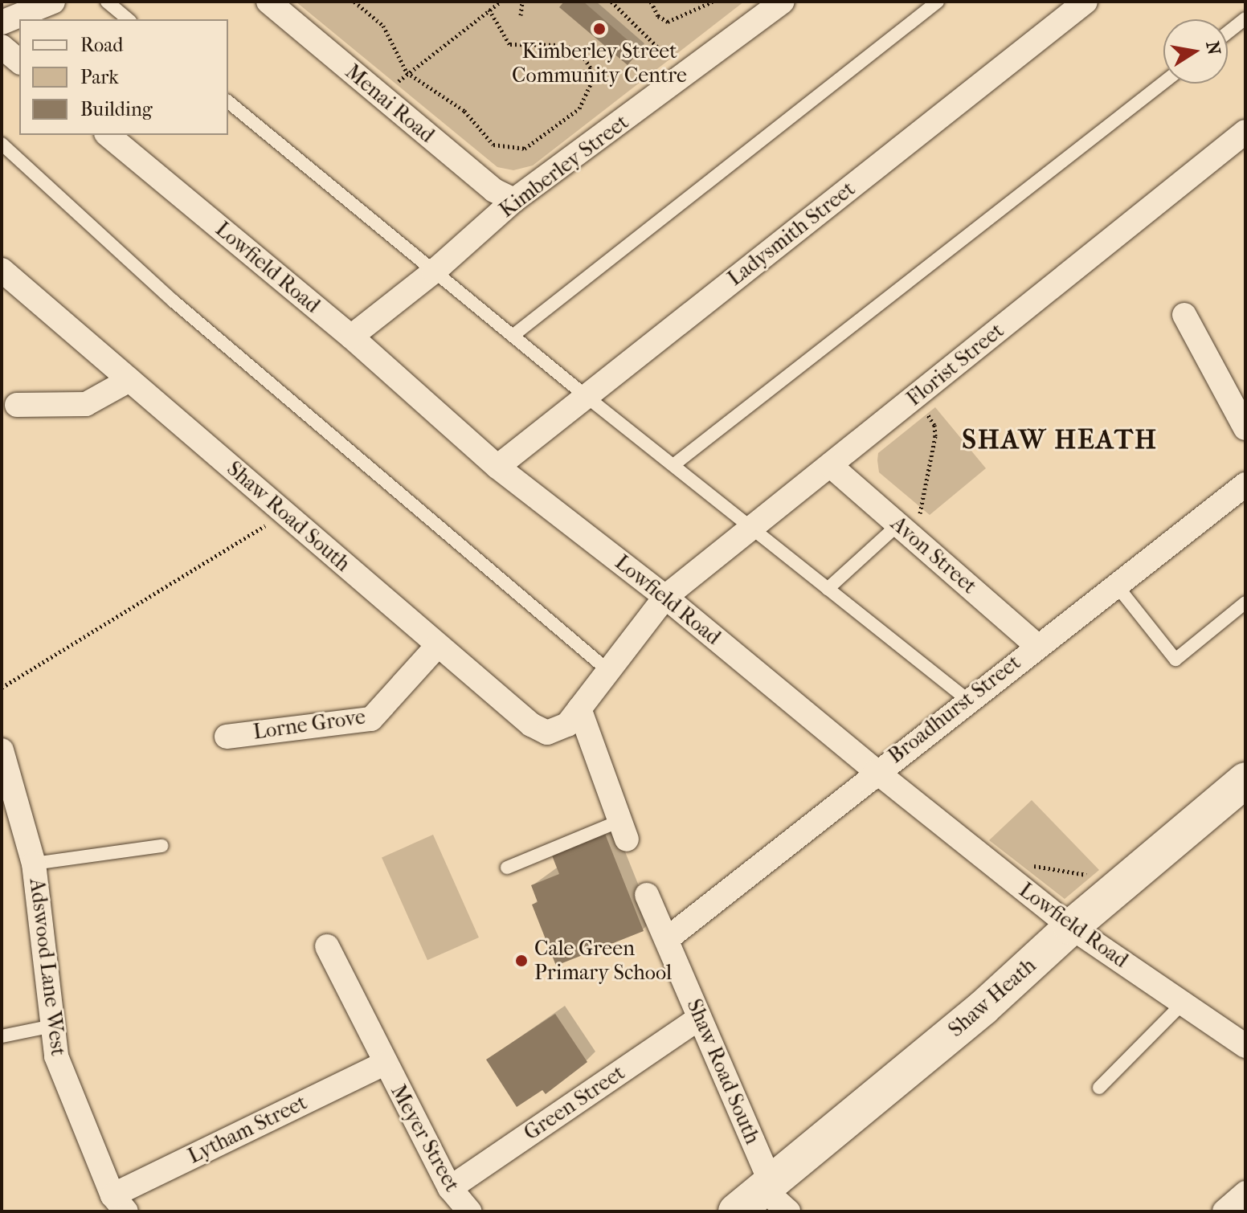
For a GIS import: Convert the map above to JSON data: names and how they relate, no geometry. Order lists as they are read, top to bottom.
{
  "streets": {
    "main road": ["Shaw Heath"],
    "street": [
      "Menai Road",
      "Kimberley Street",
      "Ladysmith Street",
      "Lowfield Road",
      "Florist Street",
      "Shaw Road South",
      "Avon Street",
      "Broadhurst Street",
      "Lorne Grove",
      "Adswood Lane West",
      "Green Street",
      "Lytham Street",
      "Meyer Street"
    ]
  },
  "crossings": [
    ["Menai Road", "Kimberley Street"],
    ["Kimberley Street", "Lowfield Road"],
    ["Ladysmith Street", "Lowfield Road"],
    ["Lowfield Road", "Florist Street"],
    ["Lowfield Road", "Shaw Road South"],
    ["Lowfield Road", "Broadhurst Street"],
    ["Lowfield Road", "Shaw Heath"],
    ["Florist Street", "Shaw Road South"],
    ["Florist Street", "Avon Street"],
    ["Shaw Road South", "Broadhurst Street"],
    ["Shaw Road South", "Lorne Grove"],
    ["Shaw Road South", "Shaw Heath"],
    ["Shaw Road South", "Green Street"],
    ["Avon Street", "Broadhurst Street"],
    ["Adswood Lane West", "Lytham Street"],
    ["Green Street", "Meyer Street"],
    ["Lytham Street", "Meyer Street"]
  ],
  "districts": ["SHAW HEATH"],
  "places": ["Kimberley Street Community Centre", "Cale Green Primary School"],
  "legend": ["Road", "Park", "Building"],
  "north": "right"
}
